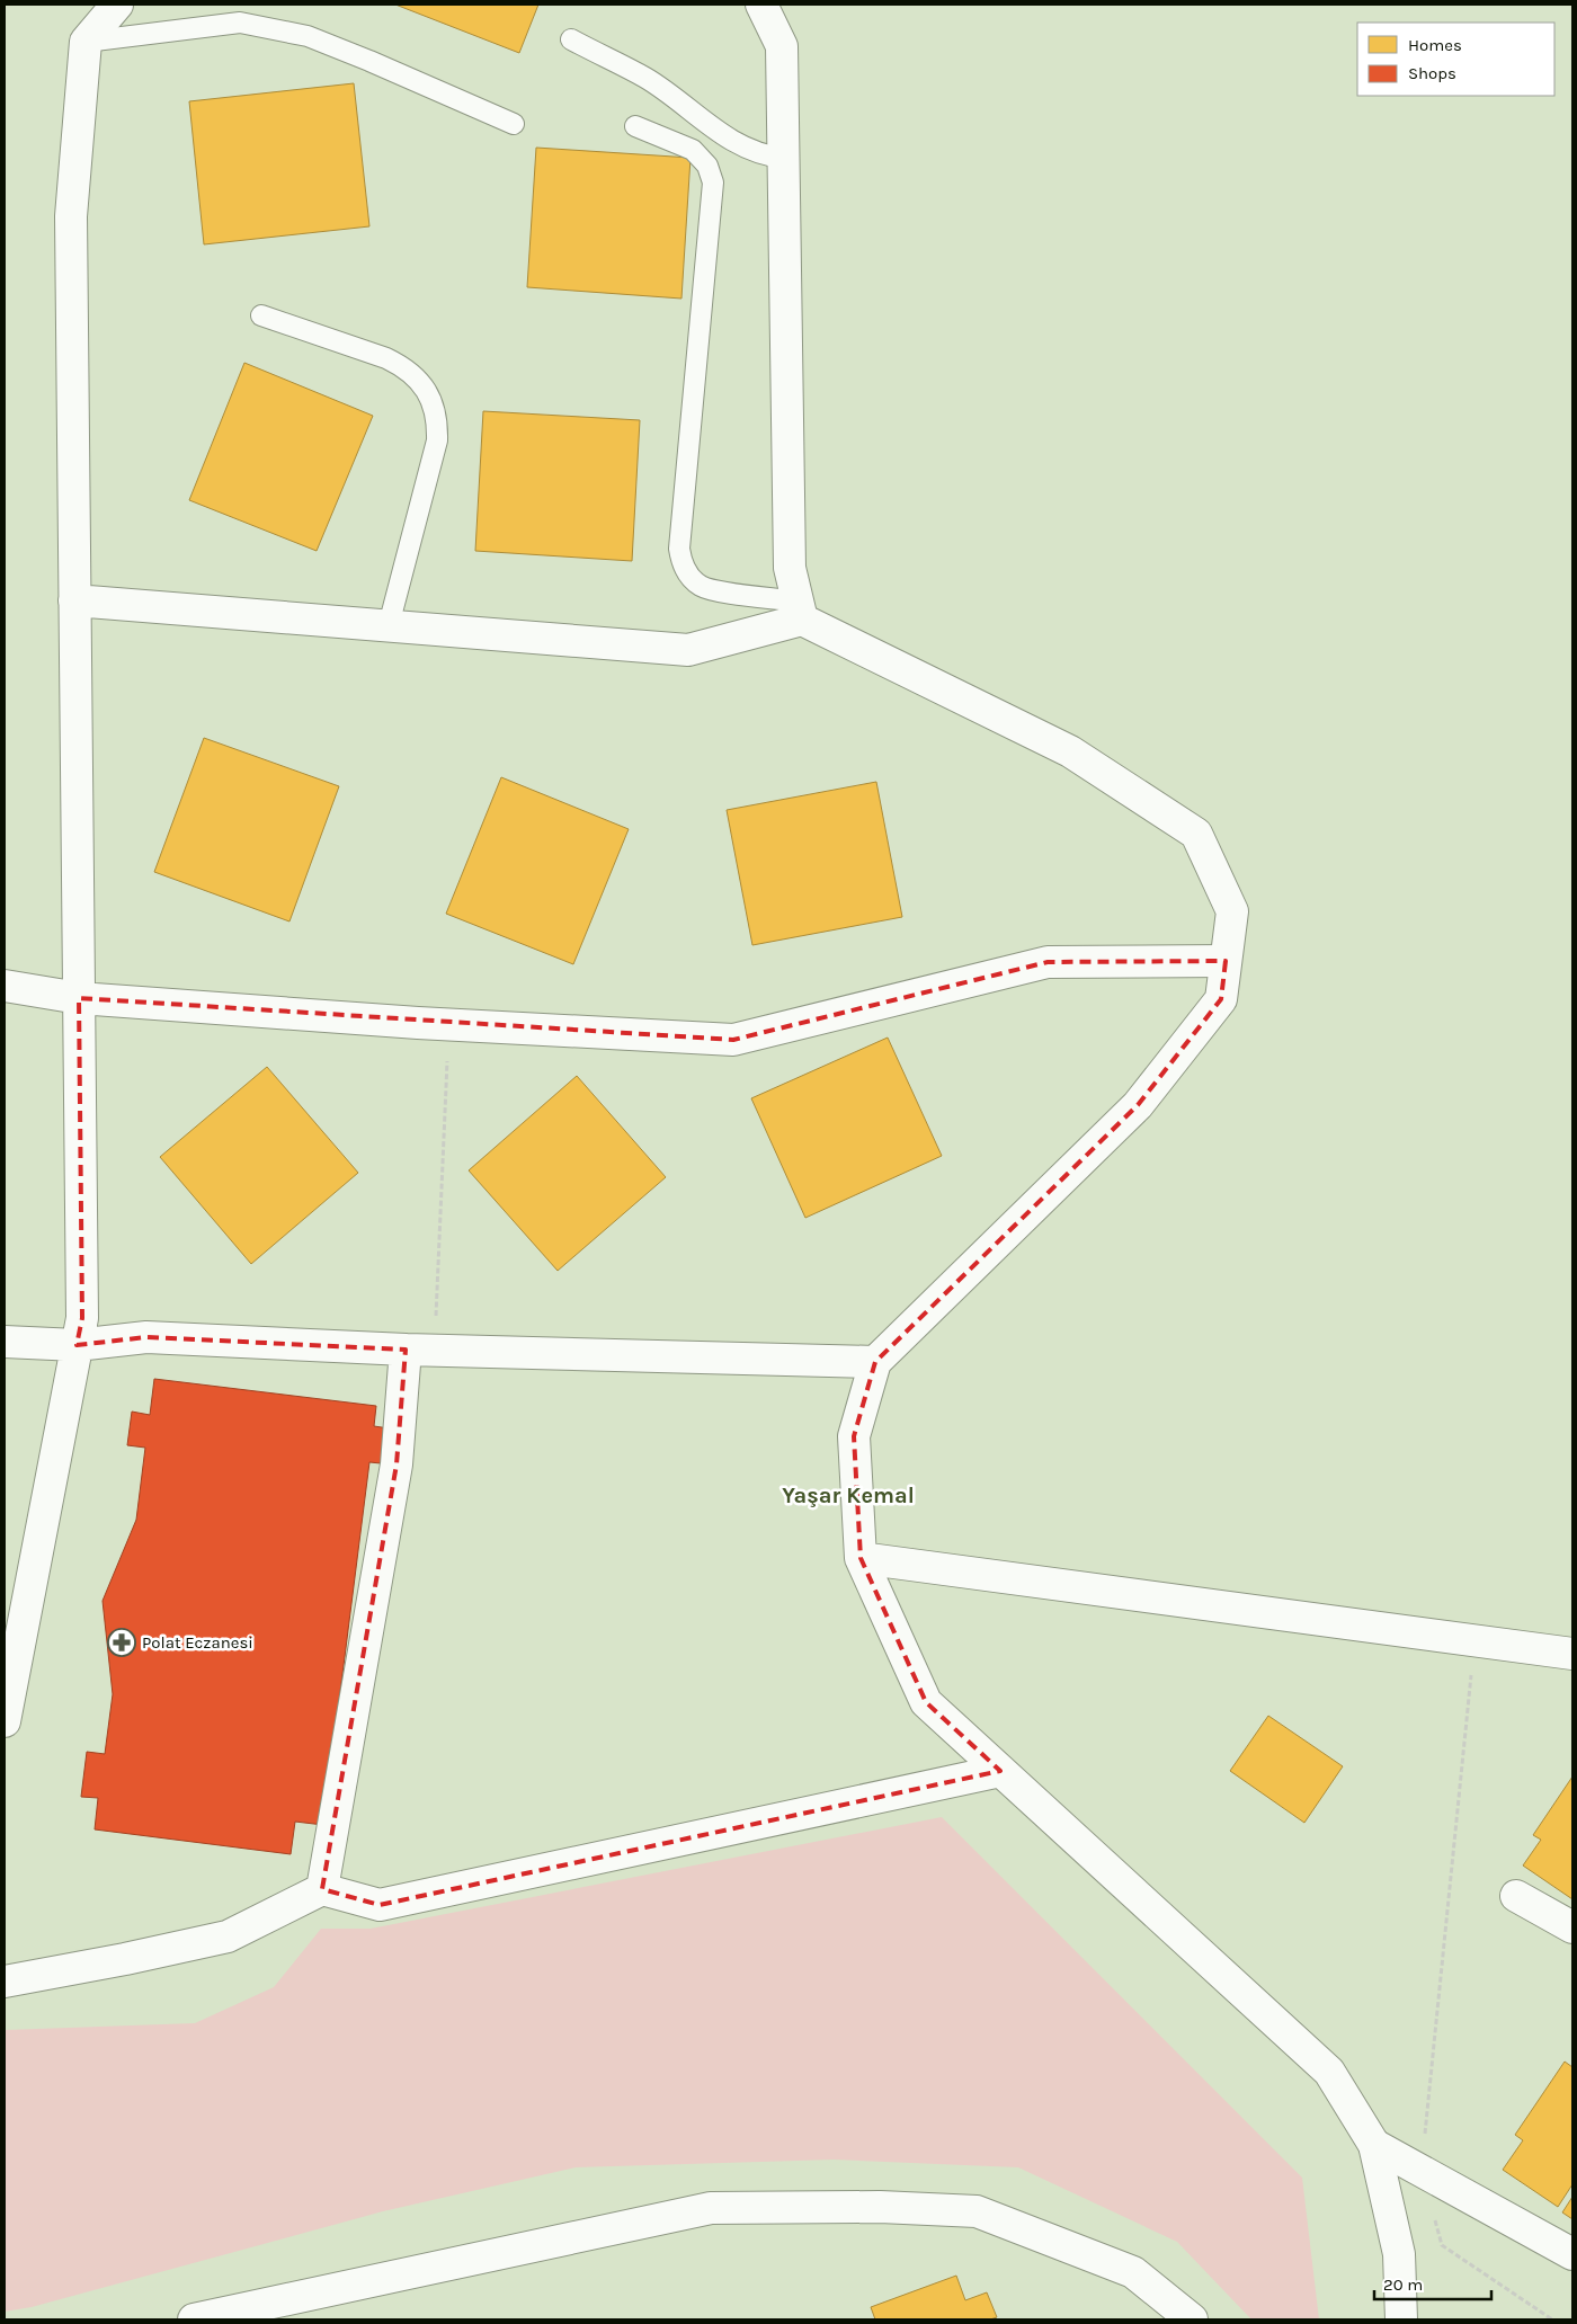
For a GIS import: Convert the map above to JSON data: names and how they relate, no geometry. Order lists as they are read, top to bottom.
{
  "districts": ["Yaşar Kemal"],
  "places": {
    "pharmacy": ["Polat Eczanesi"]
  },
  "legend": ["Homes", "Shops"],
  "scale_bar": "20 m"
}
